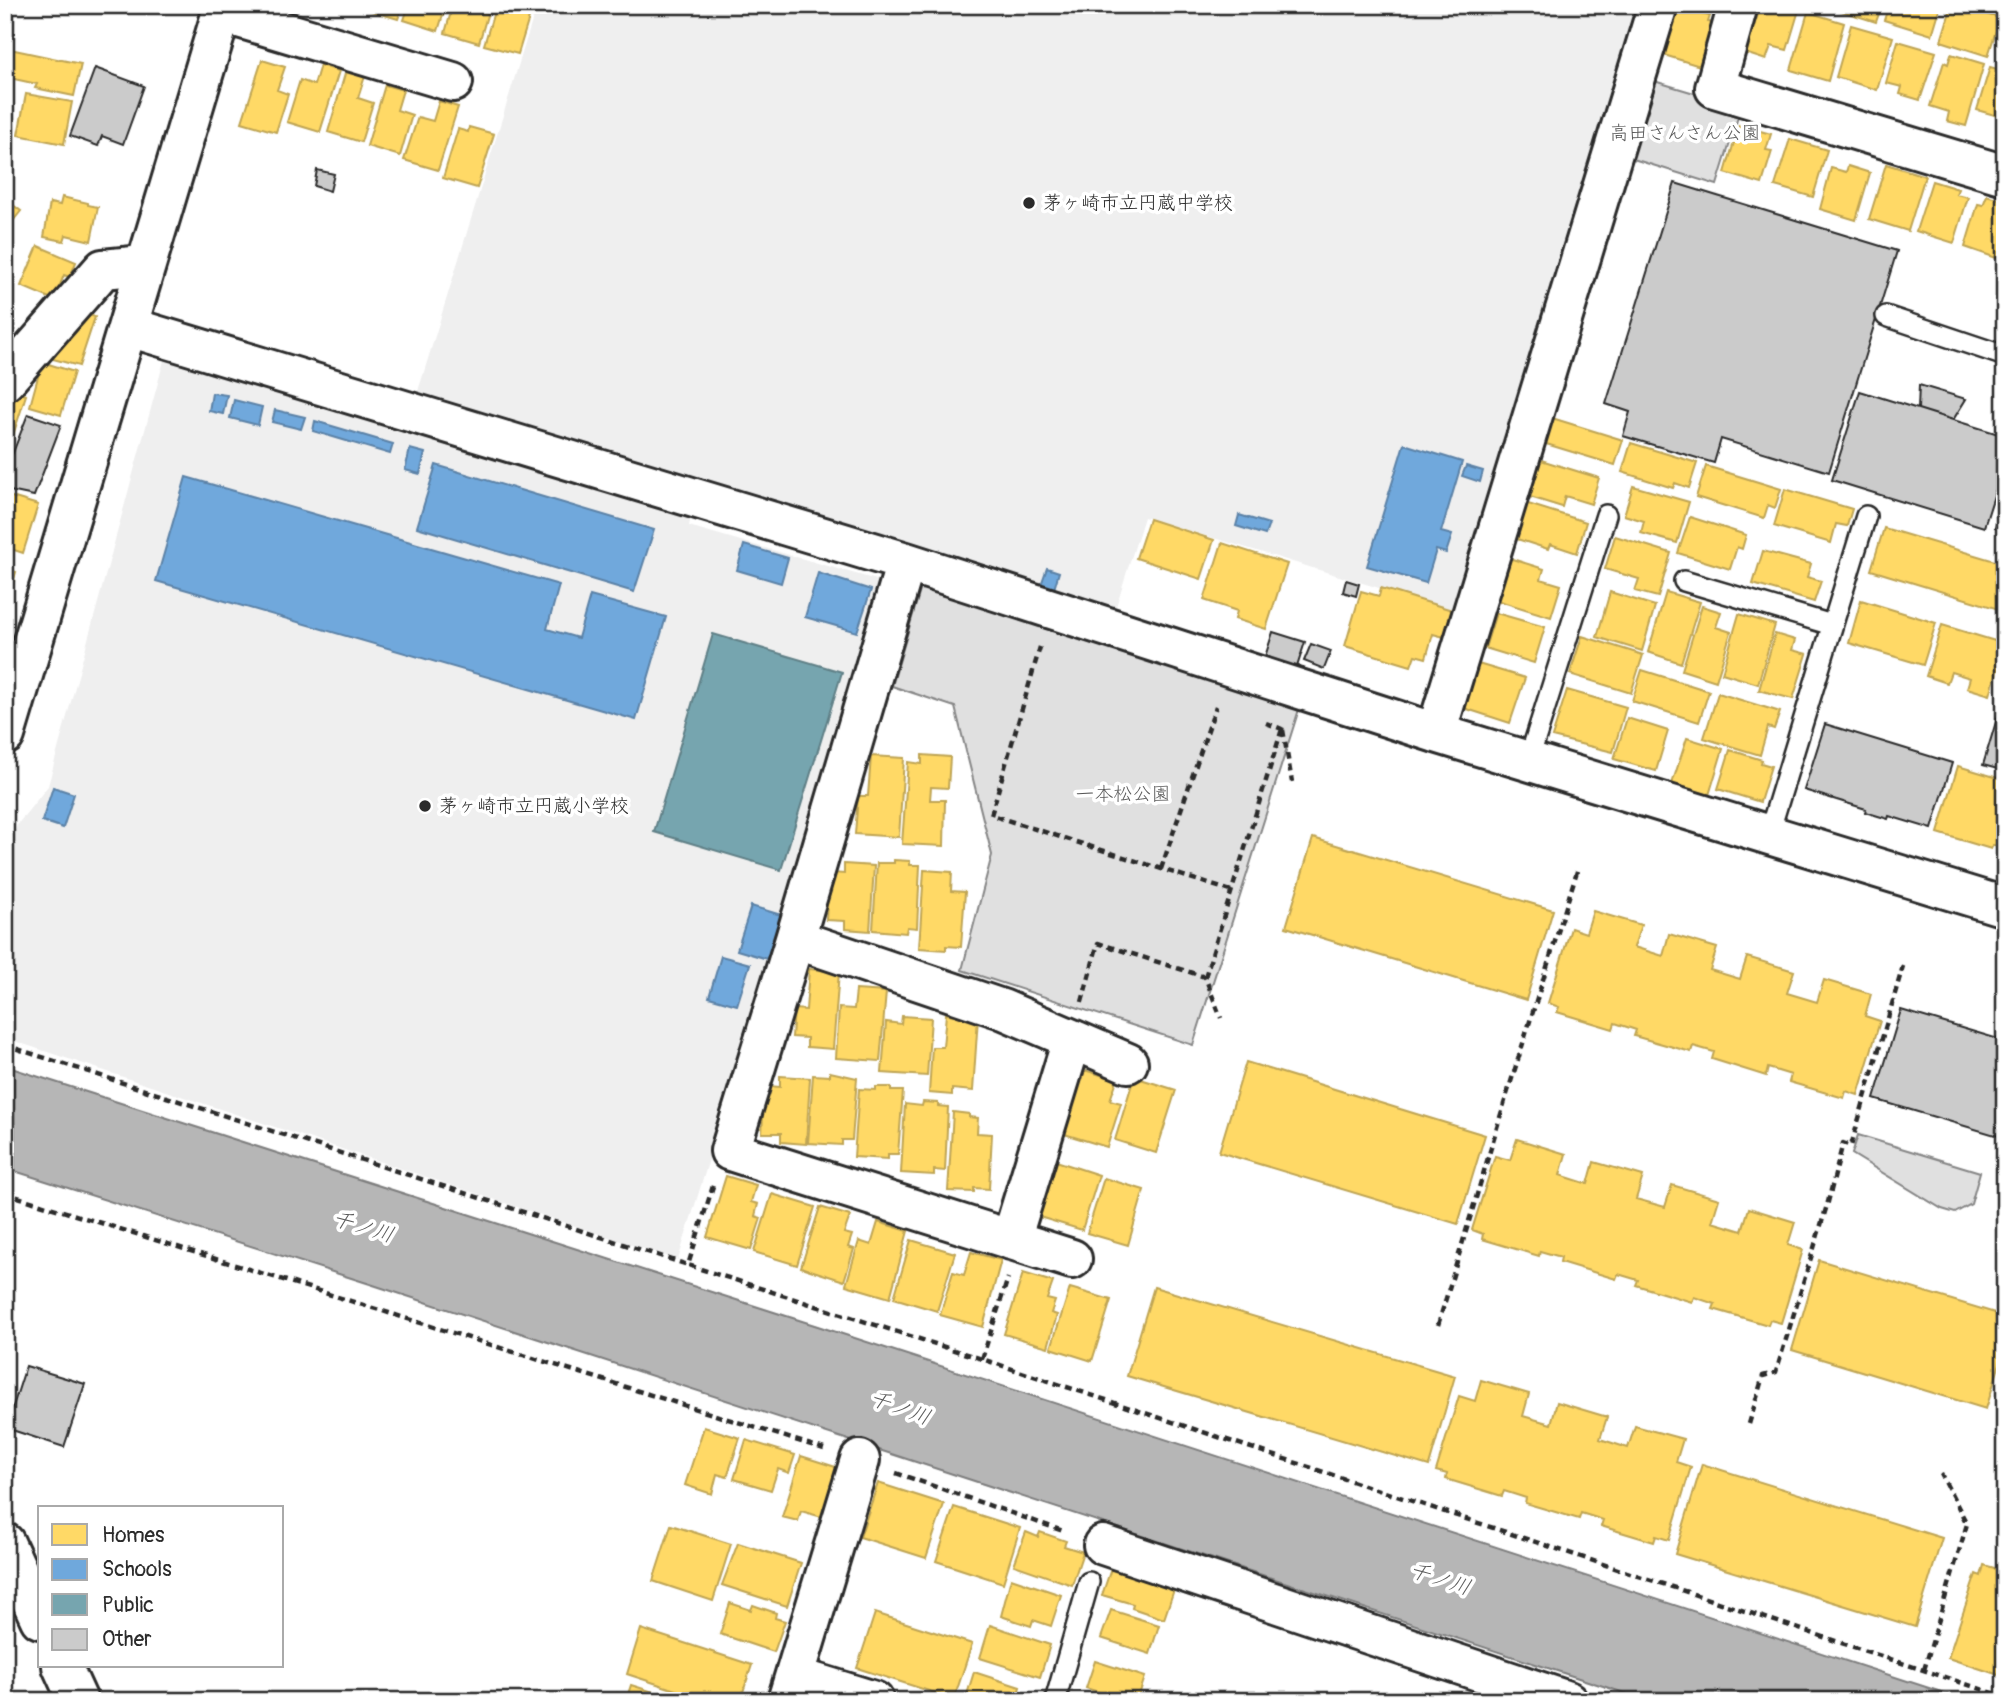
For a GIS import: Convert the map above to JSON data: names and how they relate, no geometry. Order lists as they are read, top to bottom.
{
  "water": ["千ノ川"],
  "parks": ["高田さんさん公園", "一本松公園"],
  "places": ["茅ヶ崎市立円蔵中学校", "茅ヶ崎市立円蔵小学校"],
  "legend": [
    "Homes",
    "Schools",
    "Public",
    "Other"
  ]
}
